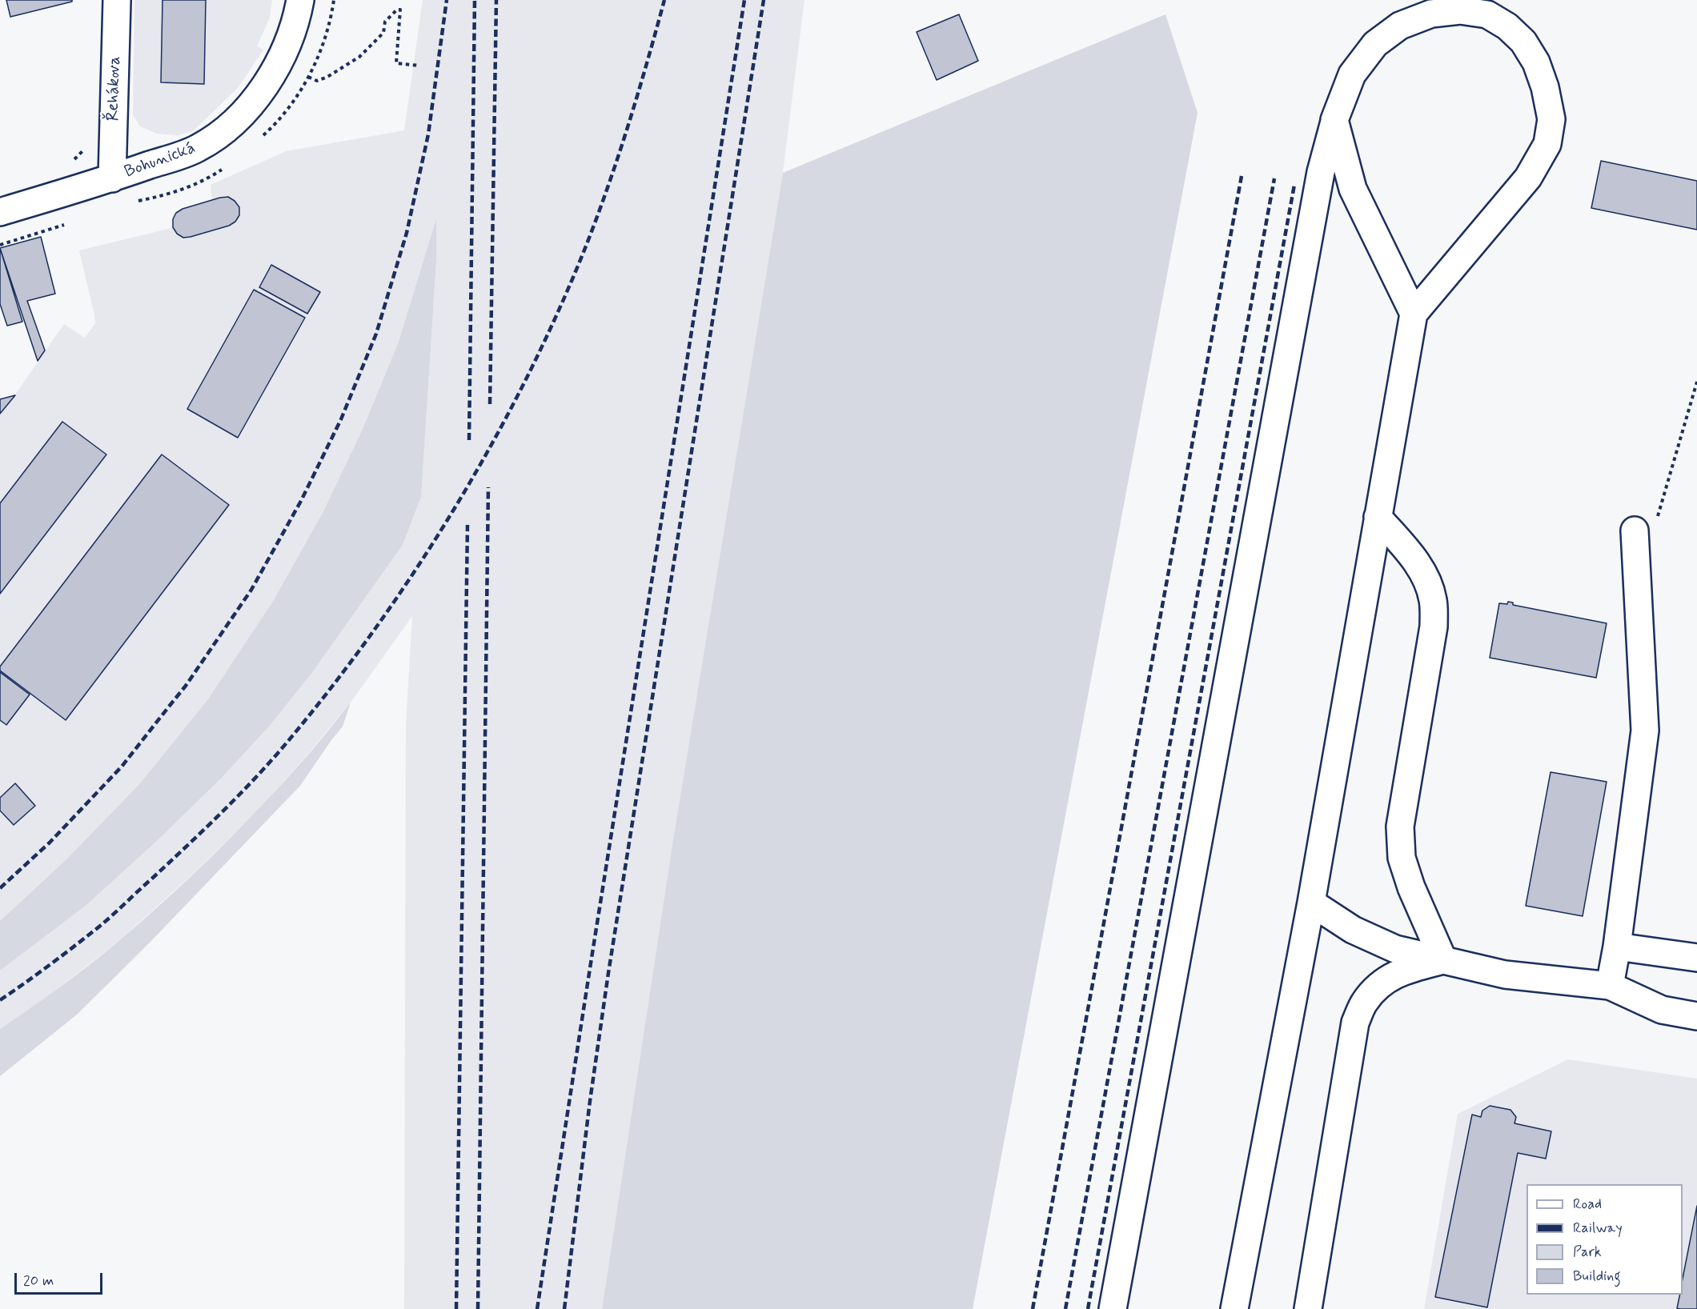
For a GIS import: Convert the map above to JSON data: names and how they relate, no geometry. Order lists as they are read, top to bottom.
{
  "streets": {
    "street": ["Řehákova", "Bohunická"]
  },
  "crossings": [
    ["Řehákova", "Bohunická"]
  ],
  "legend": [
    "Road",
    "Railway",
    "Park",
    "Building"
  ],
  "scale_bar": "20 m"
}
